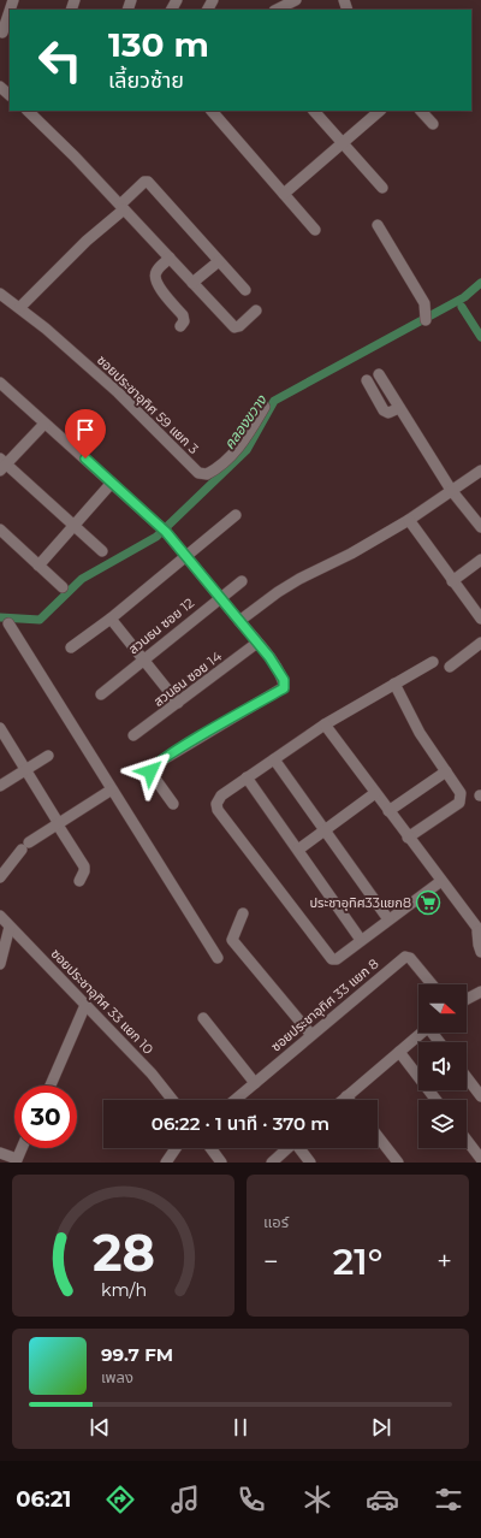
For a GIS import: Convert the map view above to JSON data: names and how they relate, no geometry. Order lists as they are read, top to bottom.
{
  "streets": {
    "street": [
      "ซอยประชาอุทิศ 59 แยก 3",
      "สวนธน ซอย 12",
      "สวนธน ซอย 14",
      "ซอยประชาอุทิศ 33 แยก 10",
      "ซอยประชาอุทิศ 33 แยก 8"
    ]
  },
  "water": ["คลองขวาง"],
  "places": {
    "supermarket": ["ประชาอุทิศ33แยก8"]
  },
  "north": "right",
  "page": {
    "turn": ["130 m", "เลี้ยวซ้าย"],
    "limit": "30",
    "trip": "06:22 · 1 นาที · 370 m",
    "tile": "แอร์",
    "heat": ["−", "21°", "+"],
    "song": ["99.7 FM", "เพลง"],
    "tabs": "06:21",
    "gauge": ["28", "km/h"]
  }
}
